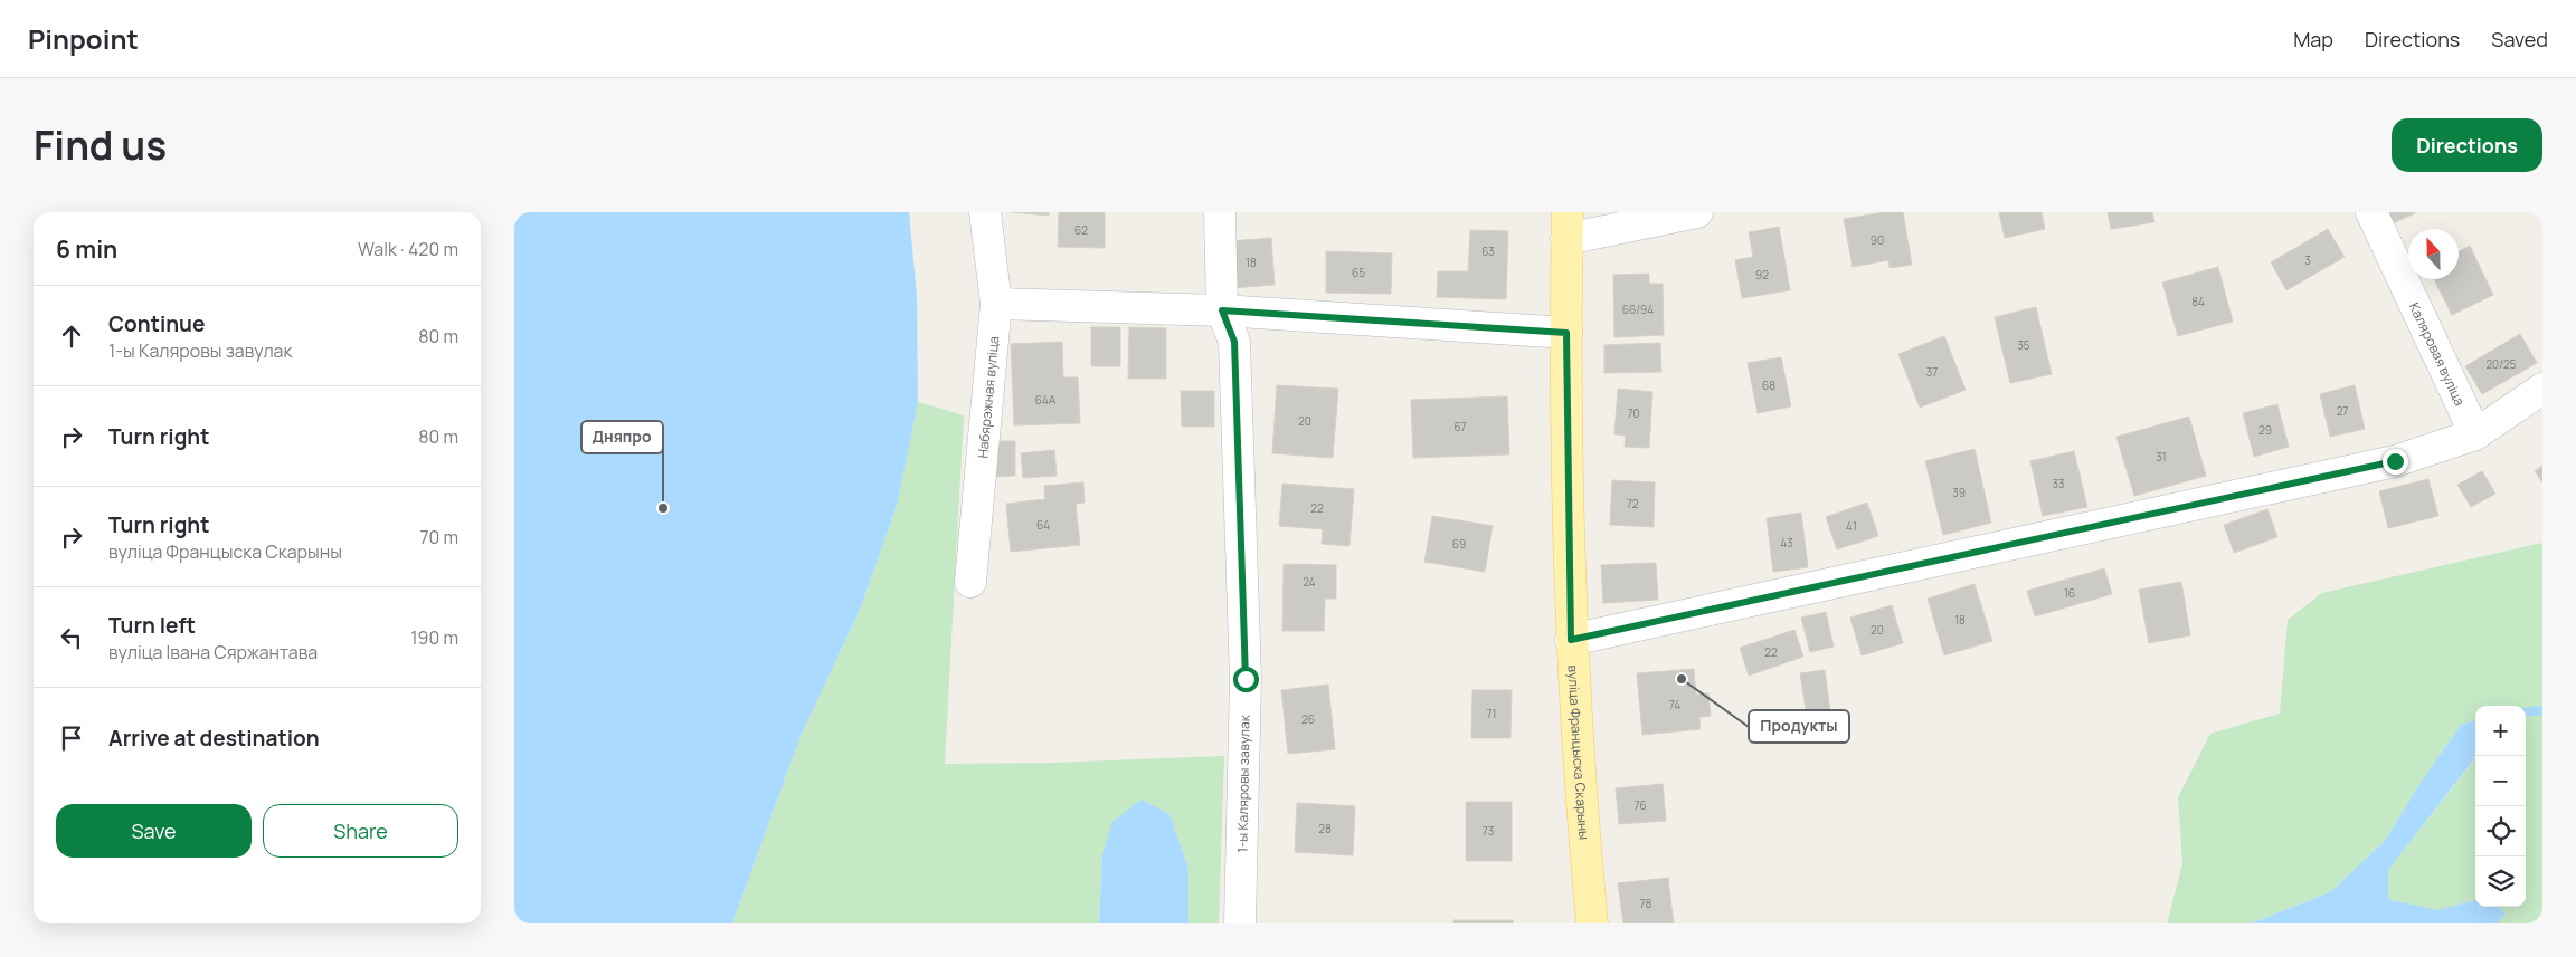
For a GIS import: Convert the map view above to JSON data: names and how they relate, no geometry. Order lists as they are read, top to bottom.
{
  "streets": {
    "main road": ["вуліца Францыска Скарыны"],
    "street": ["Каляровая вуліца", "Набярэжная вуліца", "1-ы Каляровы завулак"]
  },
  "places": ["Дняпро", "Продукты"],
  "house_numbers": [
    "62",
    "90",
    "63",
    "3",
    "18",
    "65",
    "92",
    "84",
    "66/94",
    "35",
    "20/25",
    "37",
    "68",
    "64А",
    "27",
    "70",
    "20",
    "67",
    "29",
    "31",
    "33",
    "39",
    "72",
    "22",
    "64",
    "41",
    "43",
    "69",
    "24",
    "16",
    "18",
    "20",
    "22",
    "74",
    "71",
    "26",
    "76",
    "28",
    "73",
    "78"
  ],
  "north": "top",
  "page": {
    "header": "Pinpoint",
    "nav": ["Map", "Directions", "Saved"],
    "title": "Find us",
    "buttons": [
      "Directions",
      ["Save", "Share"]
    ],
    "heading": ["6 min", "Walk · 420 m"],
    "list": [
      ["Continue", "1-ы Каляровы завулак", "80 m"],
      ["Turn right", "80 m"],
      ["Turn right", "вуліца Францыска Скарыны", "70 m"],
      ["Turn left", "вуліца Івана Сяржантава", "190 m"],
      "Arrive at destination"
    ],
    "map_buttons": ["+", "−"]
  }
}
